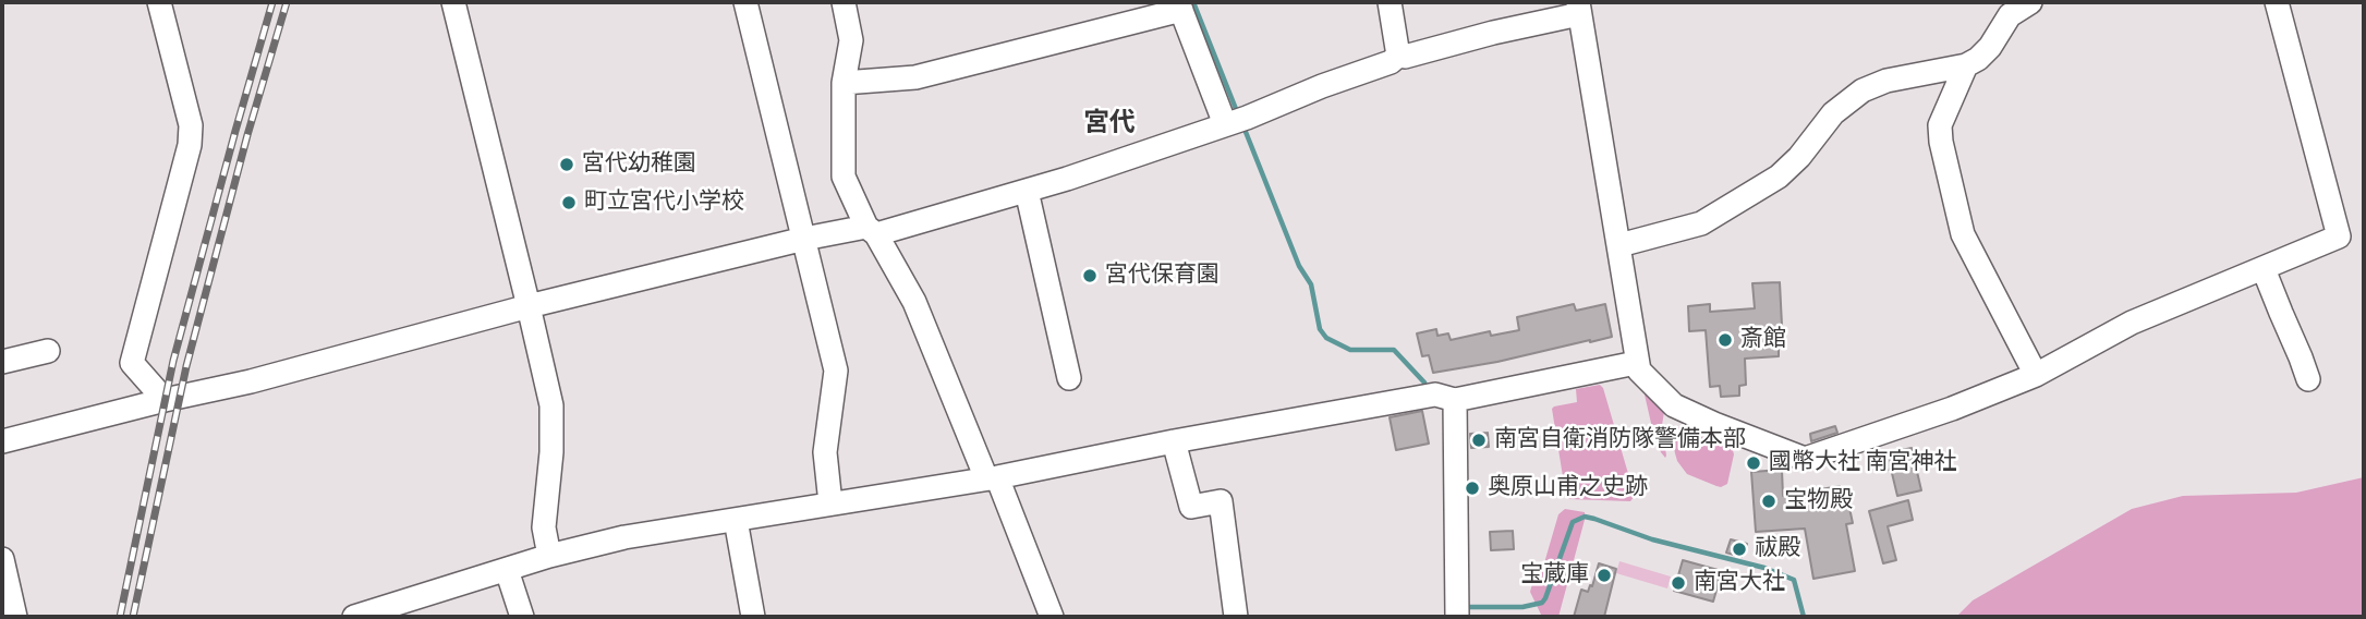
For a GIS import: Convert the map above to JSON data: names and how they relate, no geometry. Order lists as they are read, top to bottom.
{
  "districts": ["宮代"],
  "places": [
    "宮代幼稚園",
    "町立宮代小学校",
    "宮代保育園",
    "斎館",
    "南宮自衛消防隊警備本部",
    "國幣大社 南宮神社",
    "奥原山甫之史跡",
    "宝物殿",
    "祓殿",
    "宝蔵庫",
    "南宮大社"
  ]
}
